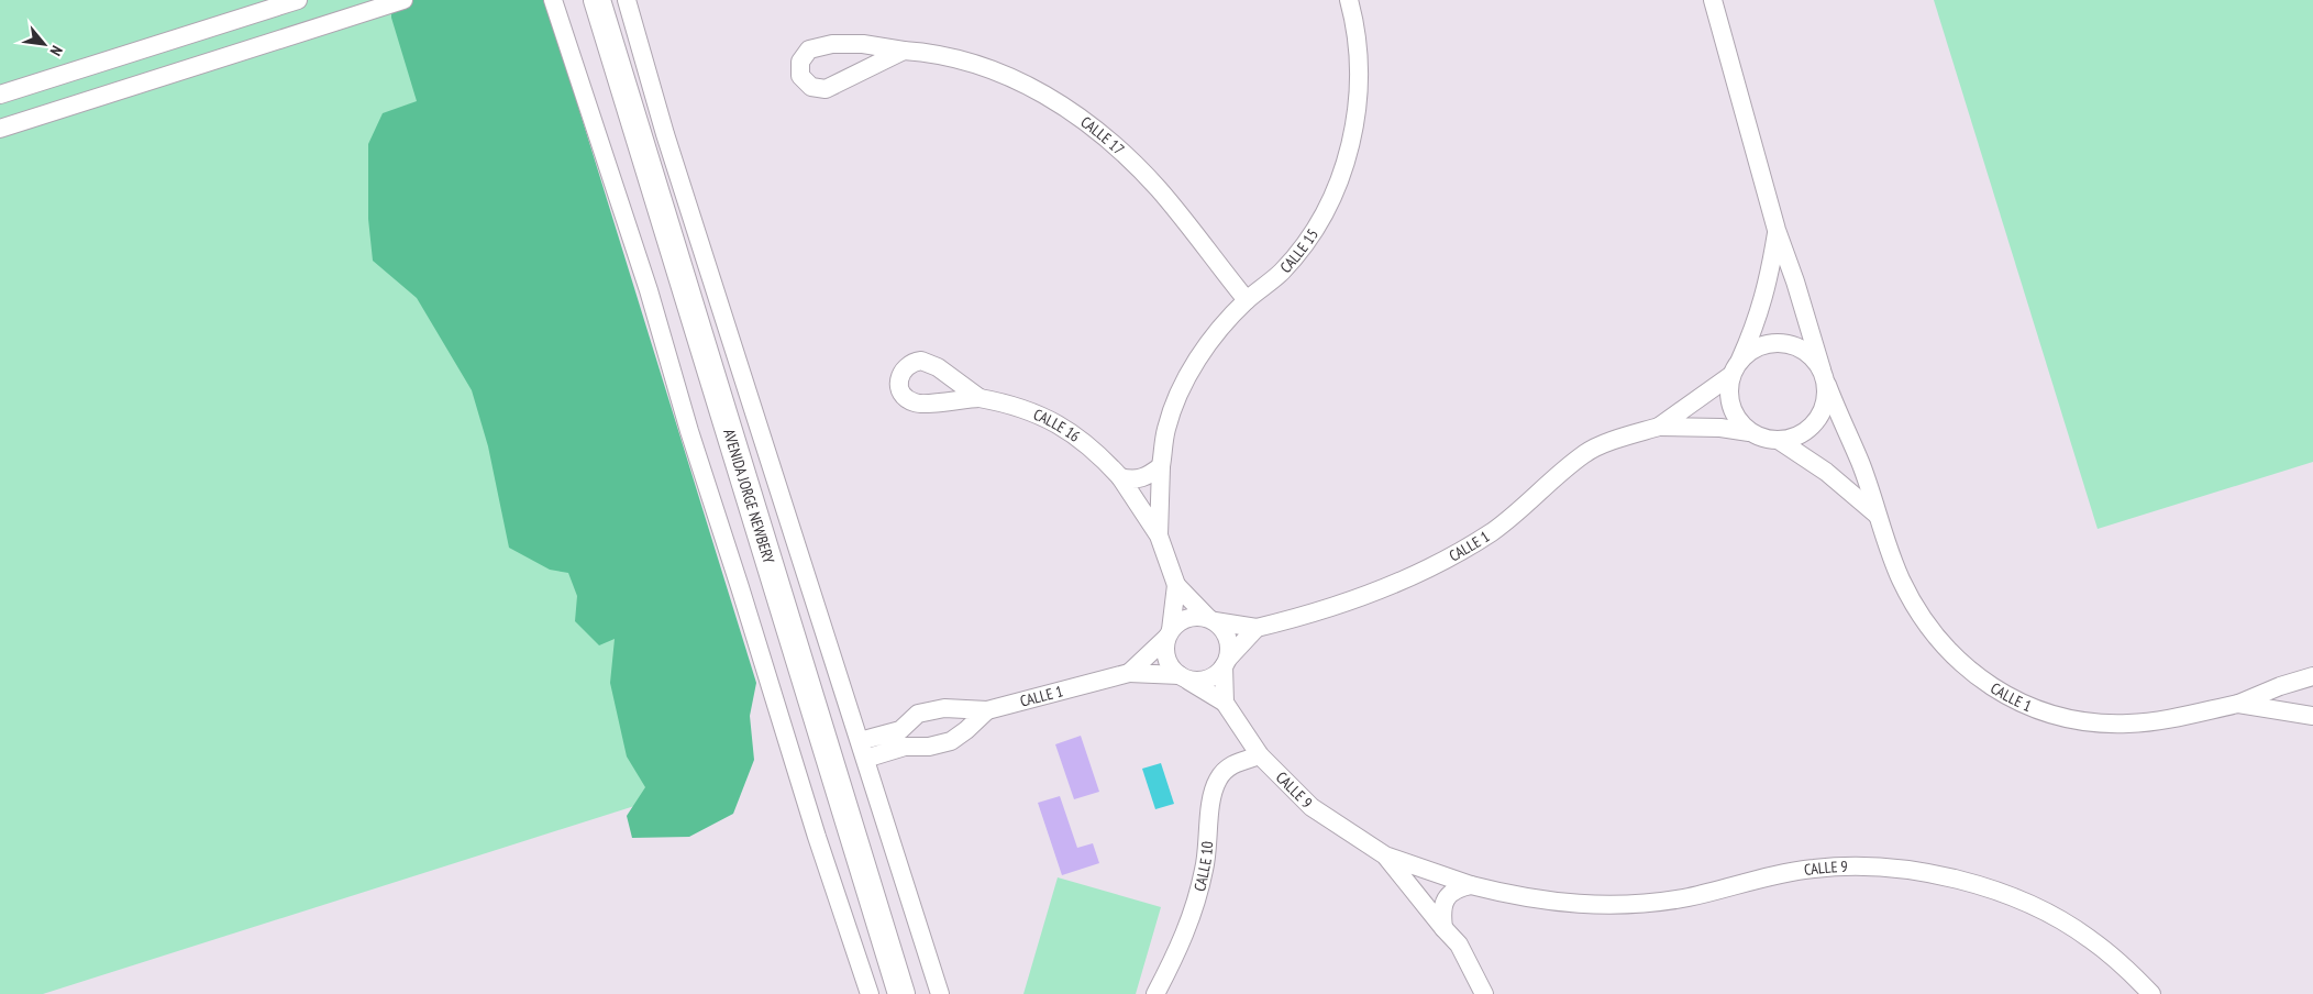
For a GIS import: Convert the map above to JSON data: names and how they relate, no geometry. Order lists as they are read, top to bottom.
{
  "streets": {
    "main road": ["AVENIDA JORGE NEWBERY"],
    "street": [
      "CALLE 17",
      "CALLE 15",
      "CALLE 16",
      "CALLE 1",
      "CALLE 9",
      "CALLE 10"
    ]
  },
  "crossings": [
    ["CALLE 17", "CALLE 15"],
    ["CALLE 15", "CALLE 16"],
    ["CALLE 9", "CALLE 10"]
  ],
  "north": "bottom right"
}
